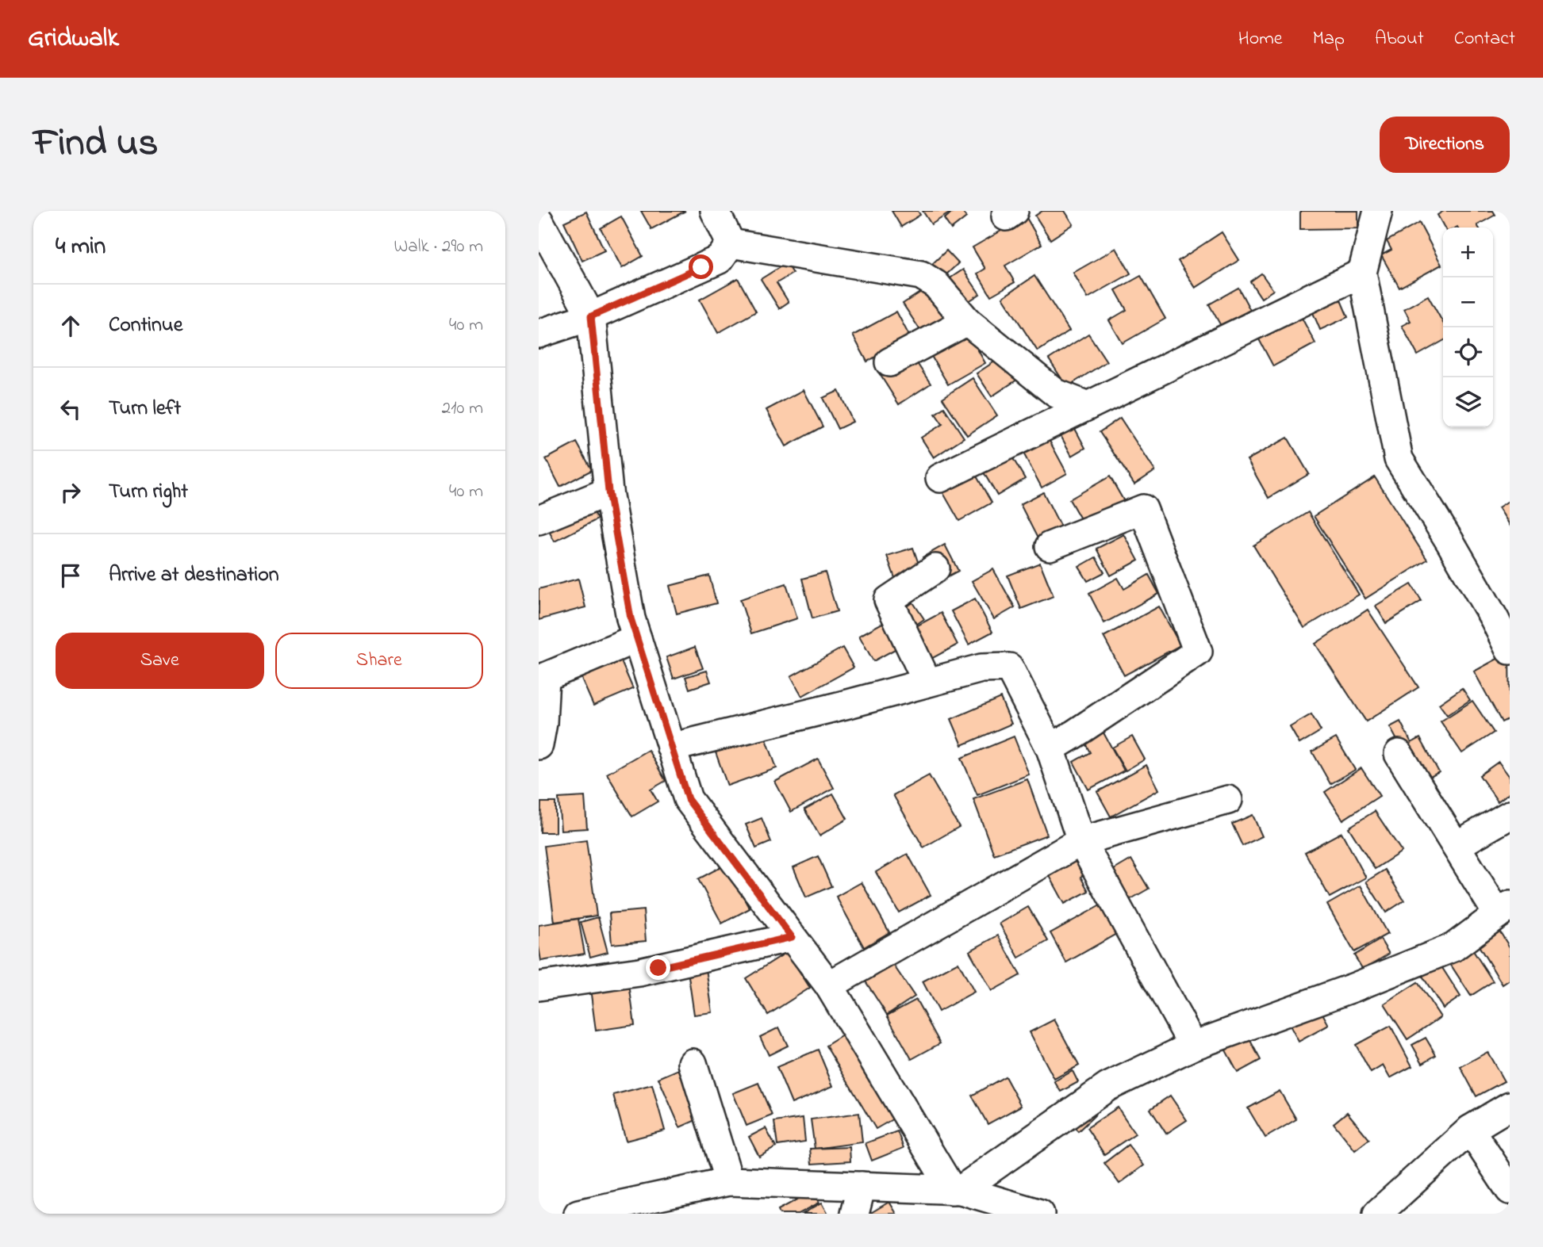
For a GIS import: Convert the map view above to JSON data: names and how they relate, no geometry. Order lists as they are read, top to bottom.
{
  "page": {
    "header": "Gridwalk",
    "nav": [
      "Home",
      "Map",
      "About",
      "Contact"
    ],
    "title": "Find us",
    "buttons": [
      "Directions",
      ["Save", "Share"]
    ],
    "heading": ["4 min", "Walk · 290 m"],
    "map_buttons": ["+", "−"],
    "list": [
      ["Continue", "40 m"],
      ["Turn left", "210 m"],
      ["Turn right", "40 m"],
      "Arrive at destination"
    ]
  }
}
